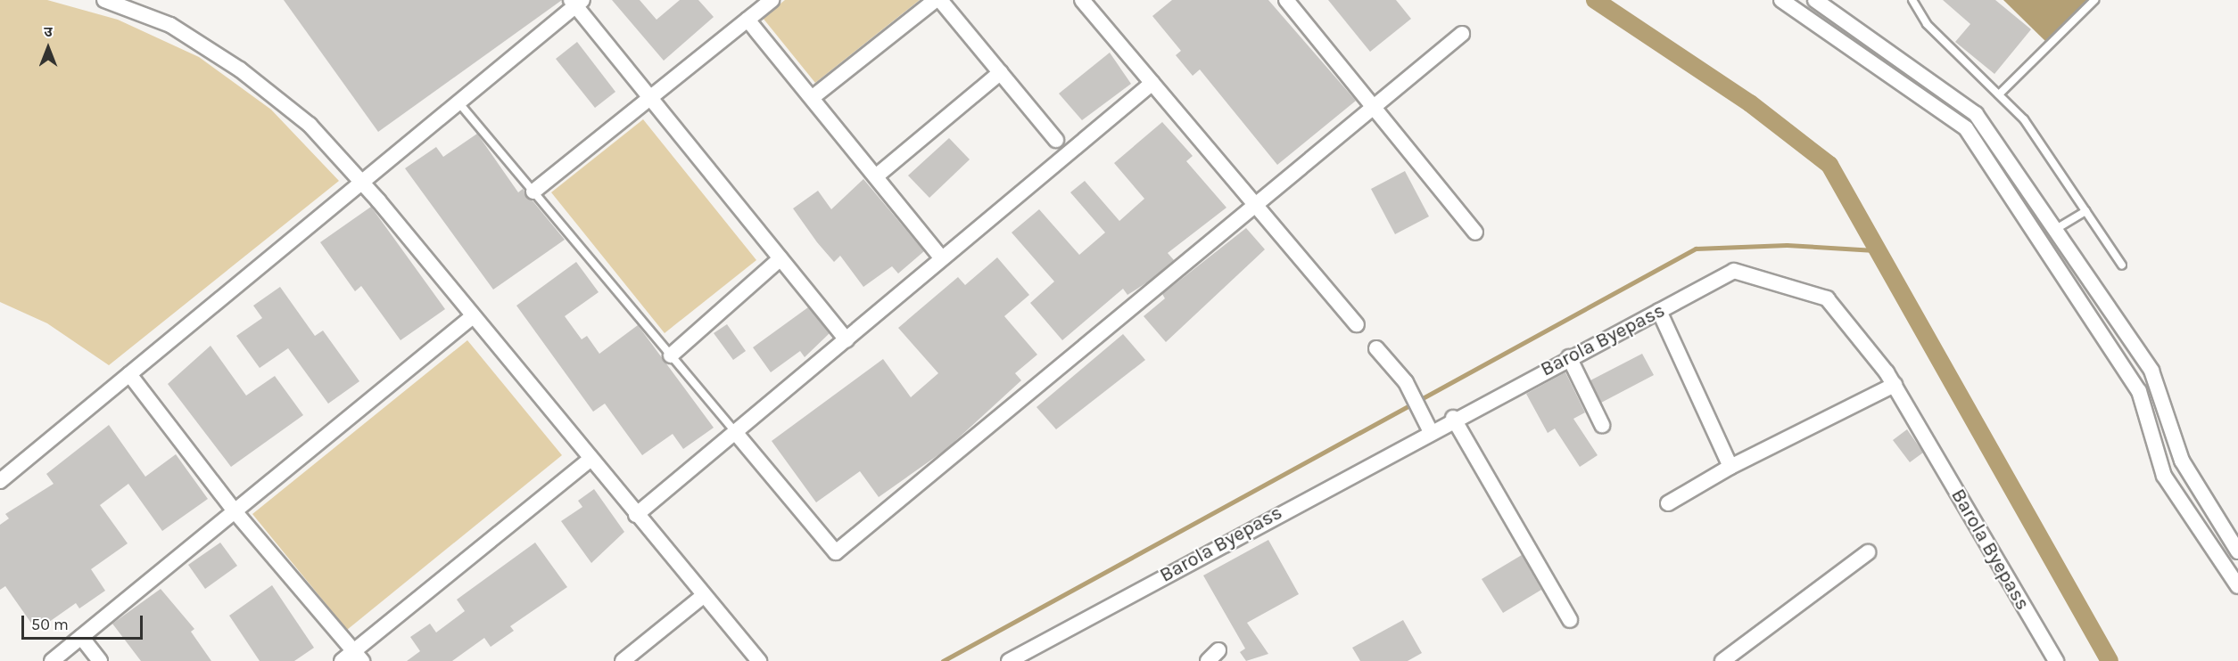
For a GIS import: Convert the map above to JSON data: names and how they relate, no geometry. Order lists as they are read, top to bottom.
{
  "streets": {
    "street": ["Barola Byepass"]
  },
  "scale_bar": "50 m",
  "north": "top"
}
